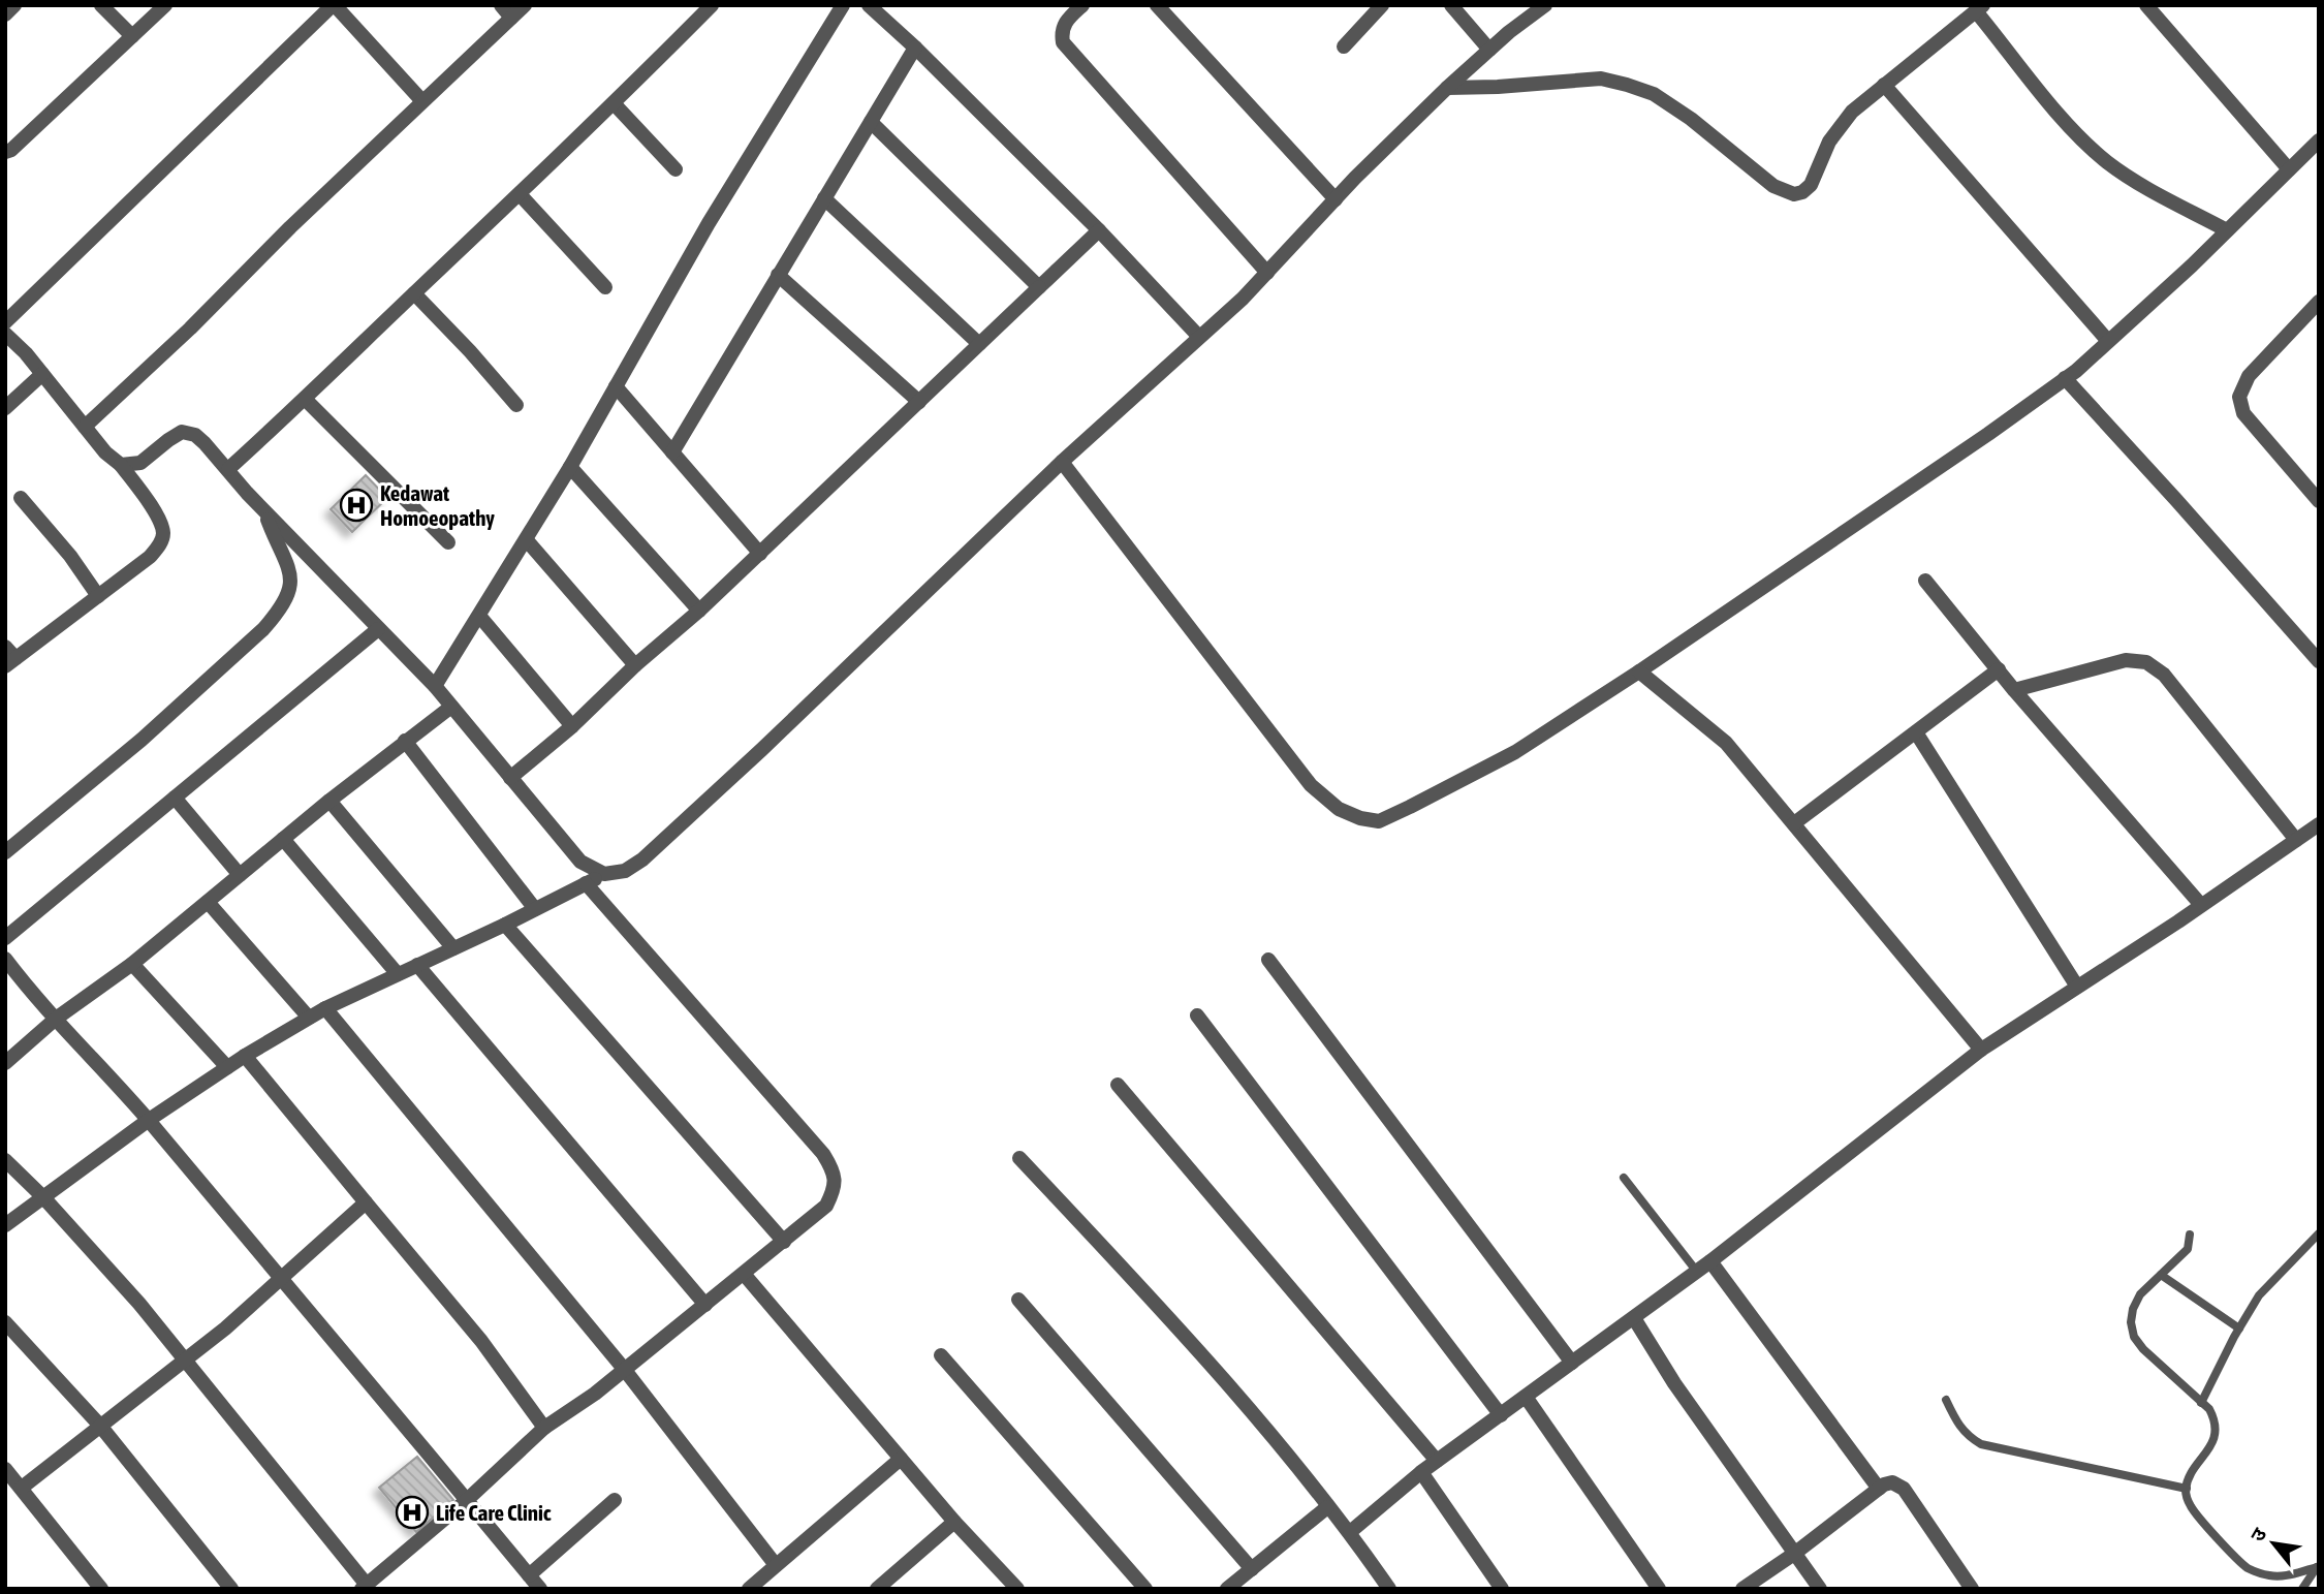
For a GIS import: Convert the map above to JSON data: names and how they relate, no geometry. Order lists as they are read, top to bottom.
{
  "places": {
    "hospital": ["Kedawat Homoeopathy", "Life Care Clinic"]
  },
  "north": "top left"
}
